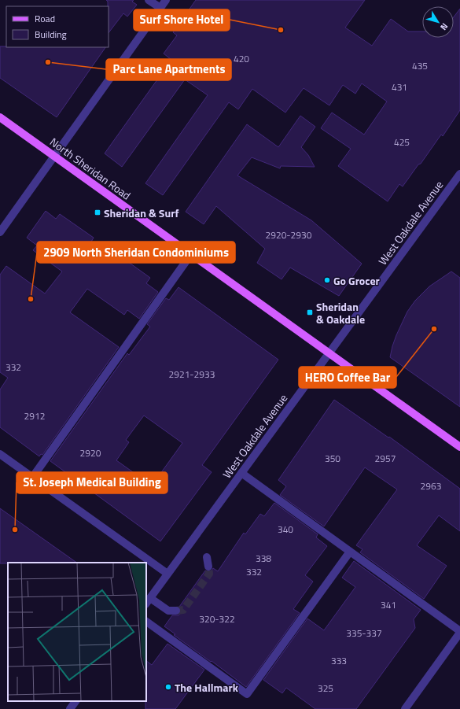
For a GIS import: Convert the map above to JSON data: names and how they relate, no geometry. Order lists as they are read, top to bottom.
{
  "streets": {
    "main road": ["North Sheridan Road"],
    "street": ["West Oakdale Avenue"]
  },
  "crossings": [
    ["North Sheridan Road", "West Oakdale Avenue"]
  ],
  "places": {
    "other": [
      "Surf Shore Hotel",
      "Parc Lane Apartments",
      "Go Grocer",
      "2909 North Sheridan Condominiums",
      "HERO Coffee Bar",
      "St. Joseph Medical Building",
      "The Hallmark"
    ],
    "transit": ["Sheridan & Surf", "Sheridan & Oakdale"]
  },
  "house_numbers": [
    "420",
    "435",
    "431",
    "425",
    "2920-2930",
    "332",
    "2921-2933",
    "2912",
    "2920",
    "350",
    "2957",
    "2963",
    "340",
    "338",
    "332",
    "341",
    "320-322",
    "335-337",
    "333",
    "325"
  ],
  "legend": ["Road", "Building"],
  "north": "bottom right"
}
